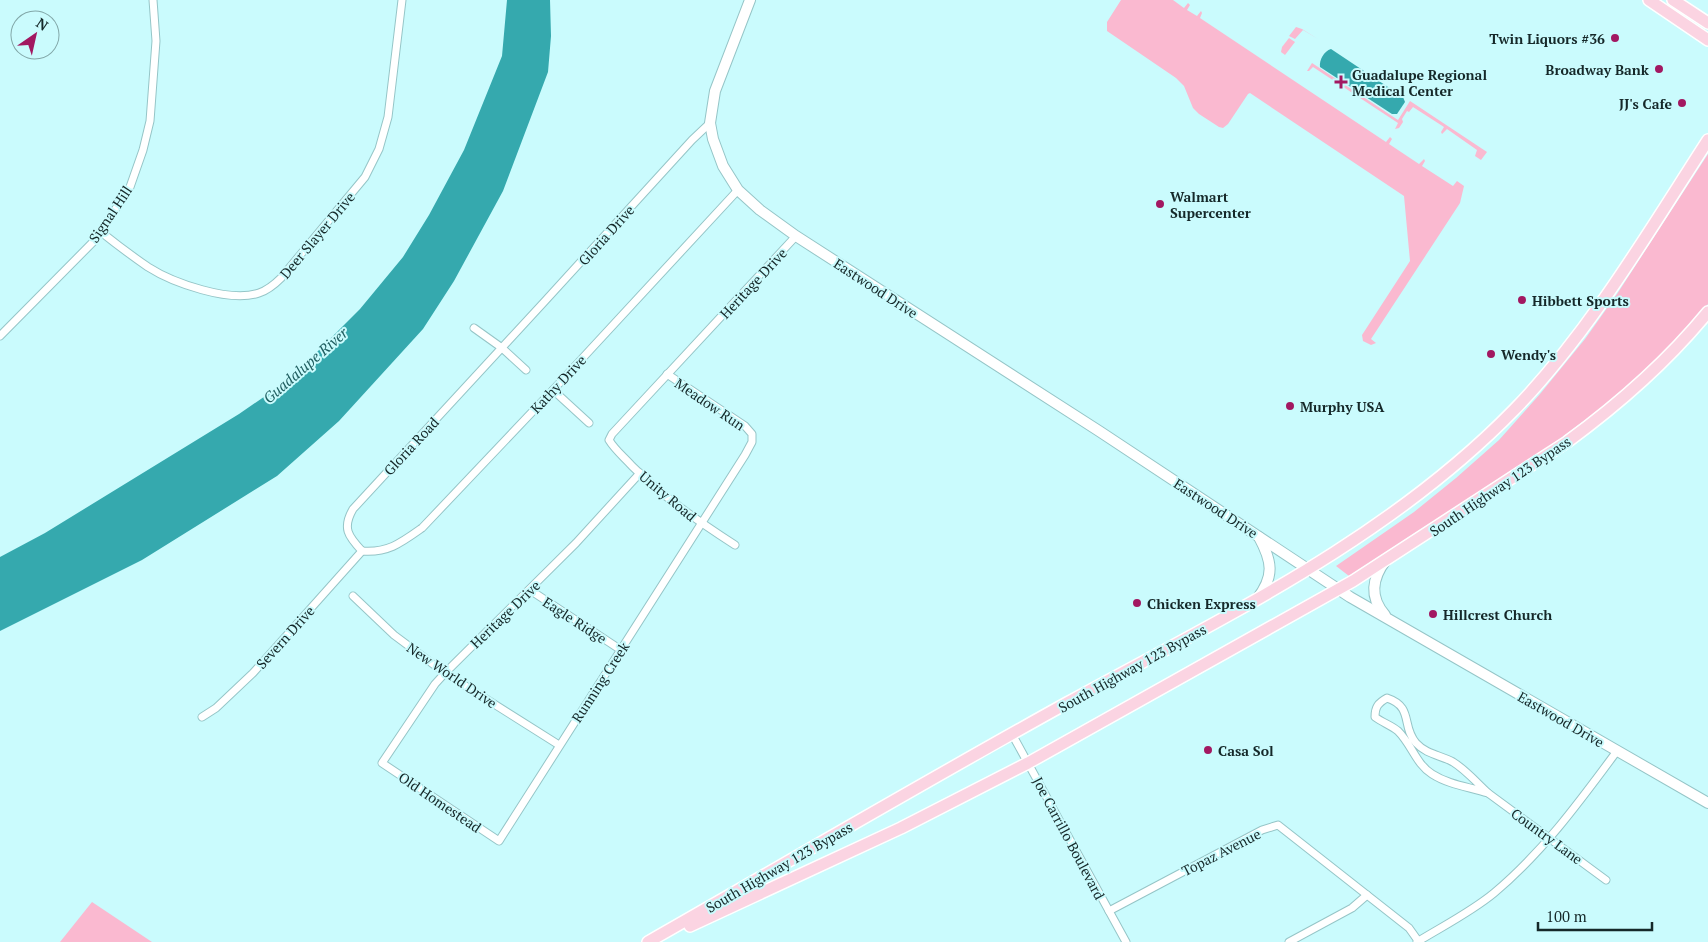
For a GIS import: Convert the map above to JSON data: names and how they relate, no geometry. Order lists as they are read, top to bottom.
{
  "streets": {
    "main road": ["Eastwood Drive", "South Highway 123 Bypass"],
    "street": [
      "Signal Hill",
      "Deer Slayer Drive",
      "Gloria Drive",
      "Heritage Drive",
      "Kathy Drive",
      "Meadow Run",
      "Gloria Road",
      "Unity Road",
      "Eagle Ridge",
      "Severn Drive",
      "New World Drive",
      "Running Creek",
      "Old Homestead",
      "Country Lane",
      "Joe Carrillo Boulevard",
      "Topaz Avenue"
    ]
  },
  "crossings": [
    ["Signal Hill", "Deer Slayer Drive"],
    ["Gloria Drive", "Eastwood Drive"],
    ["Gloria Drive", "Gloria Road"],
    ["Heritage Drive", "Eastwood Drive"],
    ["Heritage Drive", "Meadow Run"],
    ["Heritage Drive", "Unity Road"],
    ["Heritage Drive", "Eagle Ridge"],
    ["Heritage Drive", "New World Drive"],
    ["Heritage Drive", "Old Homestead"],
    ["Eastwood Drive", "Kathy Drive"],
    ["Eastwood Drive", "South Highway 123 Bypass"],
    ["Kathy Drive", "Gloria Road"],
    ["Kathy Drive", "Severn Drive"],
    ["Meadow Run", "Running Creek"],
    ["Gloria Road", "Severn Drive"],
    ["South Highway 123 Bypass", "Joe Carrillo Boulevard"],
    ["Unity Road", "Running Creek"],
    ["Eagle Ridge", "Running Creek"],
    ["New World Drive", "Running Creek"],
    ["Running Creek", "Old Homestead"],
    ["Joe Carrillo Boulevard", "Topaz Avenue"]
  ],
  "water": ["Guadalupe River"],
  "places": {
    "other": [
      "Twin Liquors #36",
      "Broadway Bank",
      "JJ's Cafe",
      "Walmart Supercenter",
      "Hibbett Sports",
      "Wendy's",
      "Murphy USA",
      "Chicken Express",
      "Hillcrest Church",
      "Casa Sol"
    ],
    "health": ["Guadalupe Regional Medical Center"]
  },
  "scale_bar": "100 m",
  "north": "top right"
}
